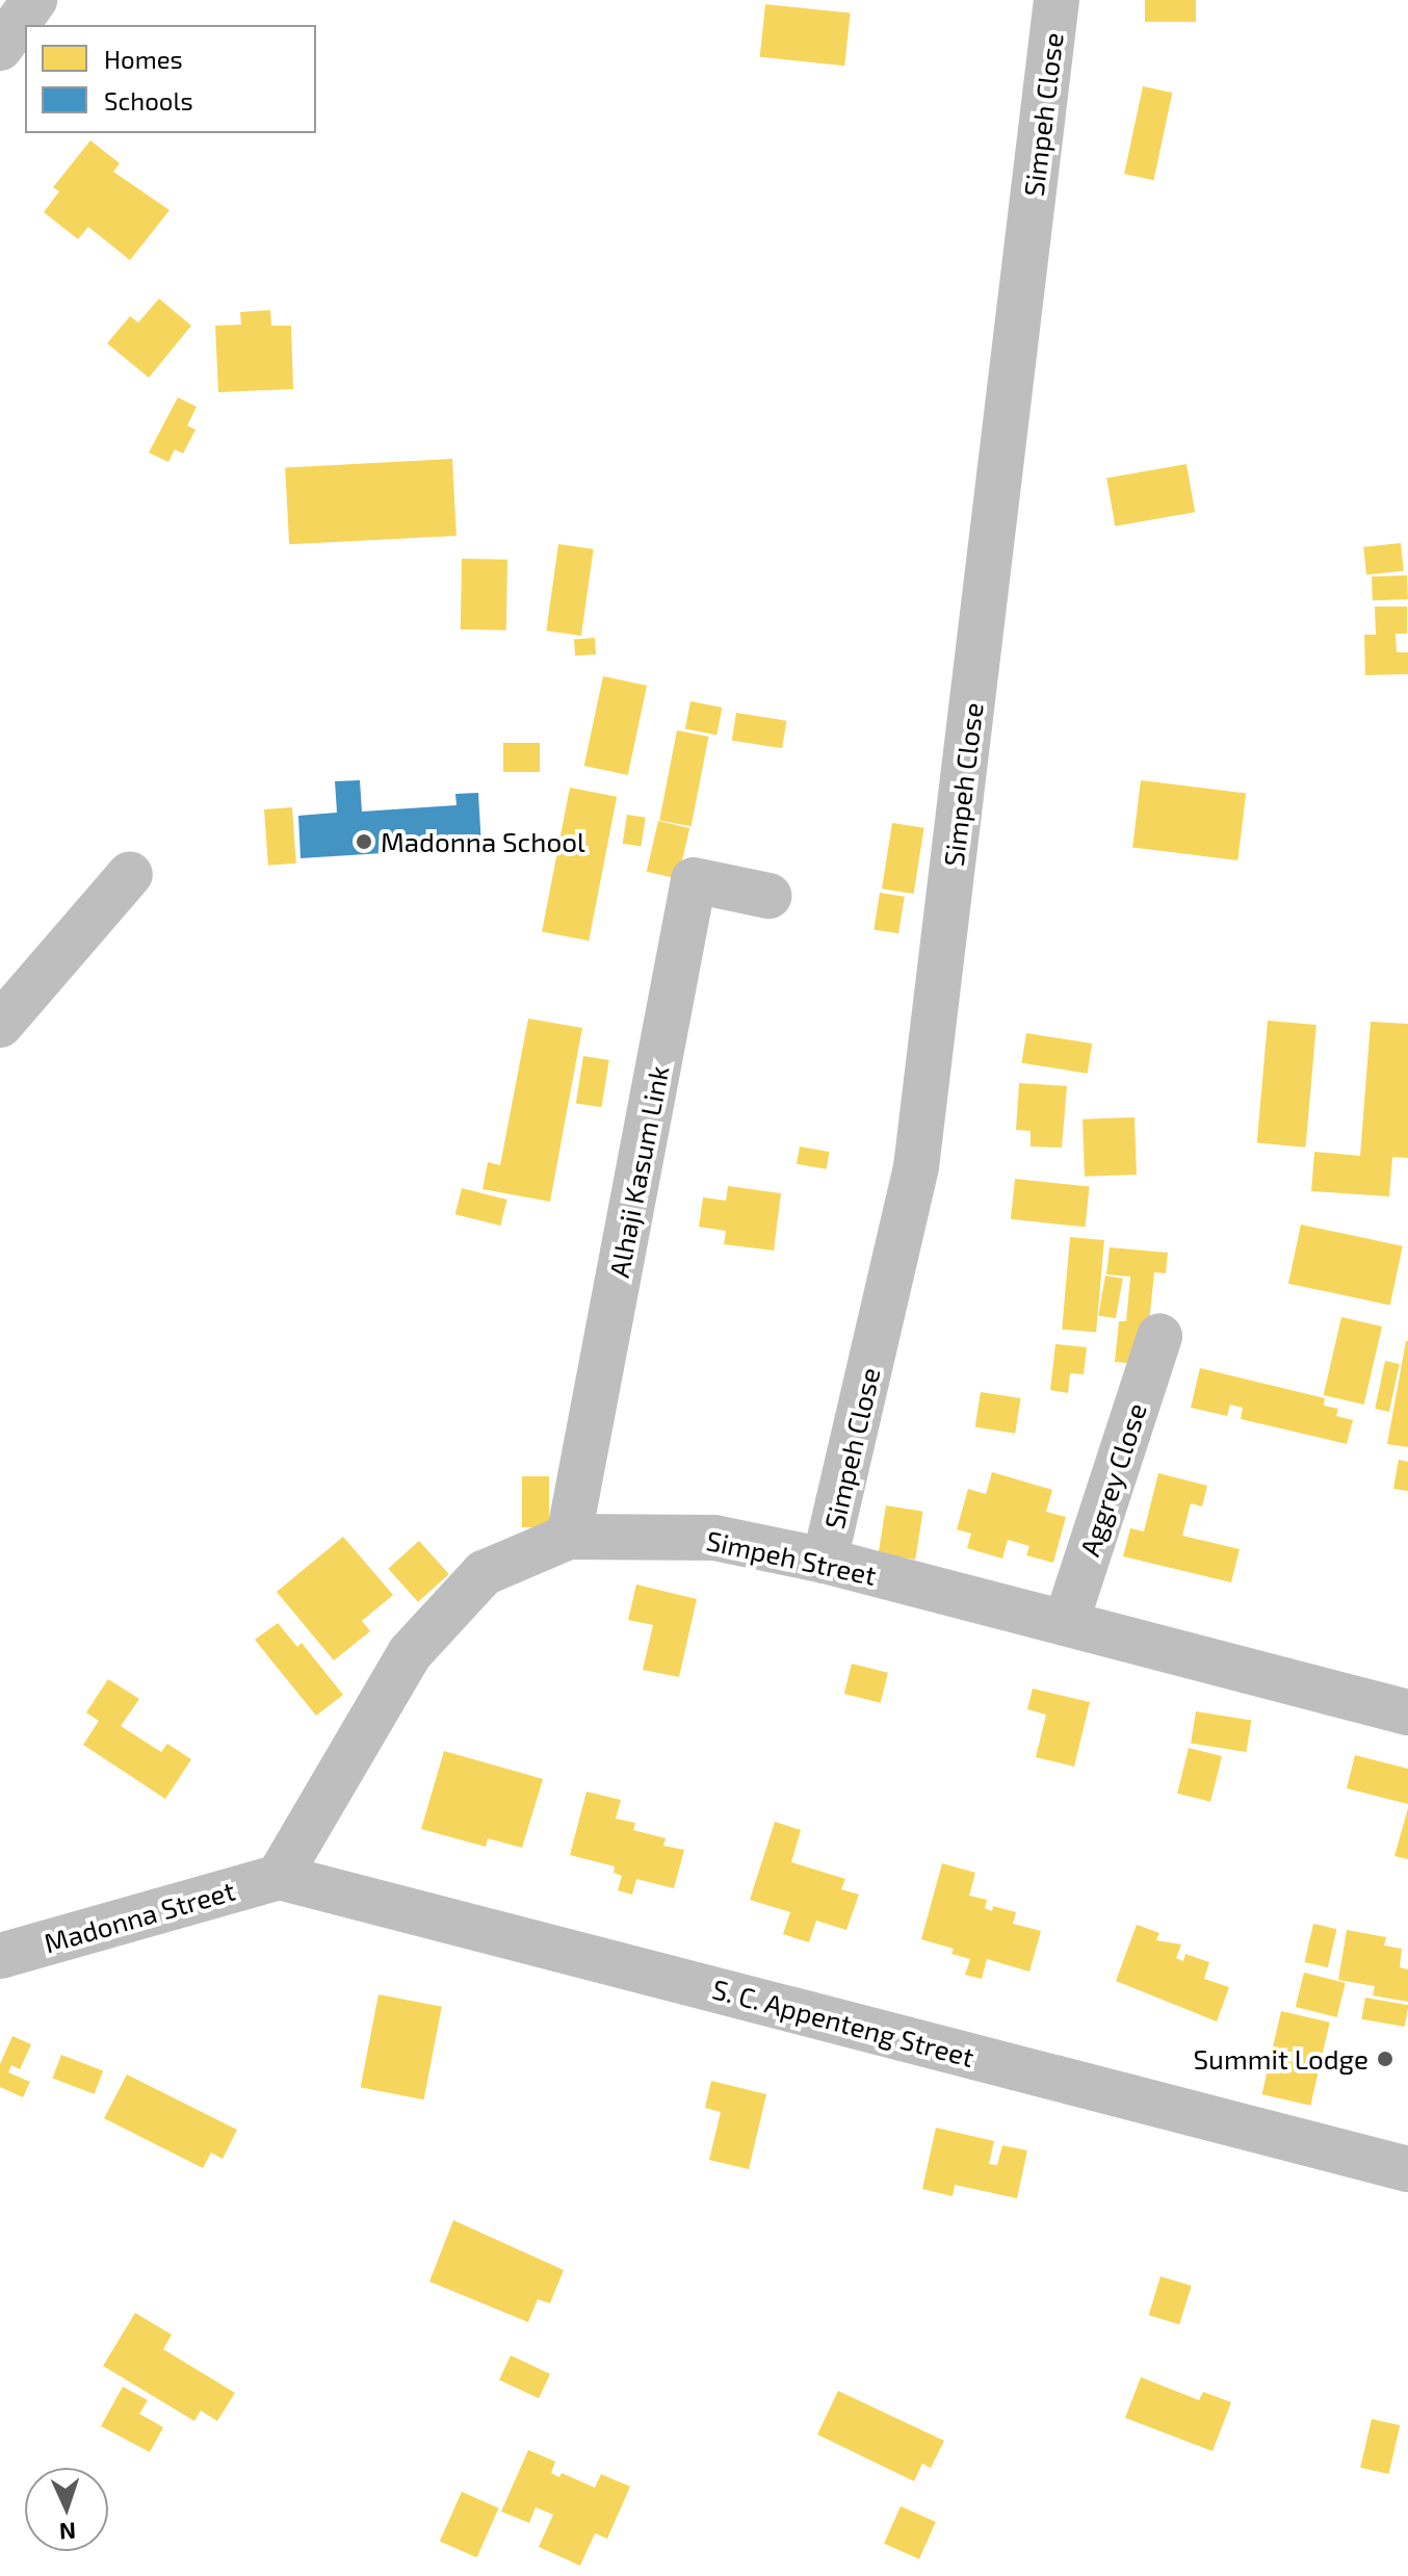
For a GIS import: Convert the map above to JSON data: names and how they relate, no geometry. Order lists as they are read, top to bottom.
{
  "streets": {
    "street": [
      "Simpeh Close",
      "Alhaji Kasum Link",
      "Aggrey Close",
      "Simpeh Street",
      "Madonna Street",
      "S. C. Appenteng Street"
    ]
  },
  "crossings": [
    ["Simpeh Close", "Simpeh Street"],
    ["Alhaji Kasum Link", "Simpeh Street"],
    ["Aggrey Close", "Simpeh Street"],
    ["Simpeh Street", "Madonna Street"],
    ["Simpeh Street", "S. C. Appenteng Street"],
    ["Madonna Street", "S. C. Appenteng Street"]
  ],
  "places": ["Madonna School", "Summit Lodge"],
  "legend": ["Homes", "Schools"],
  "north": "bottom"
}
